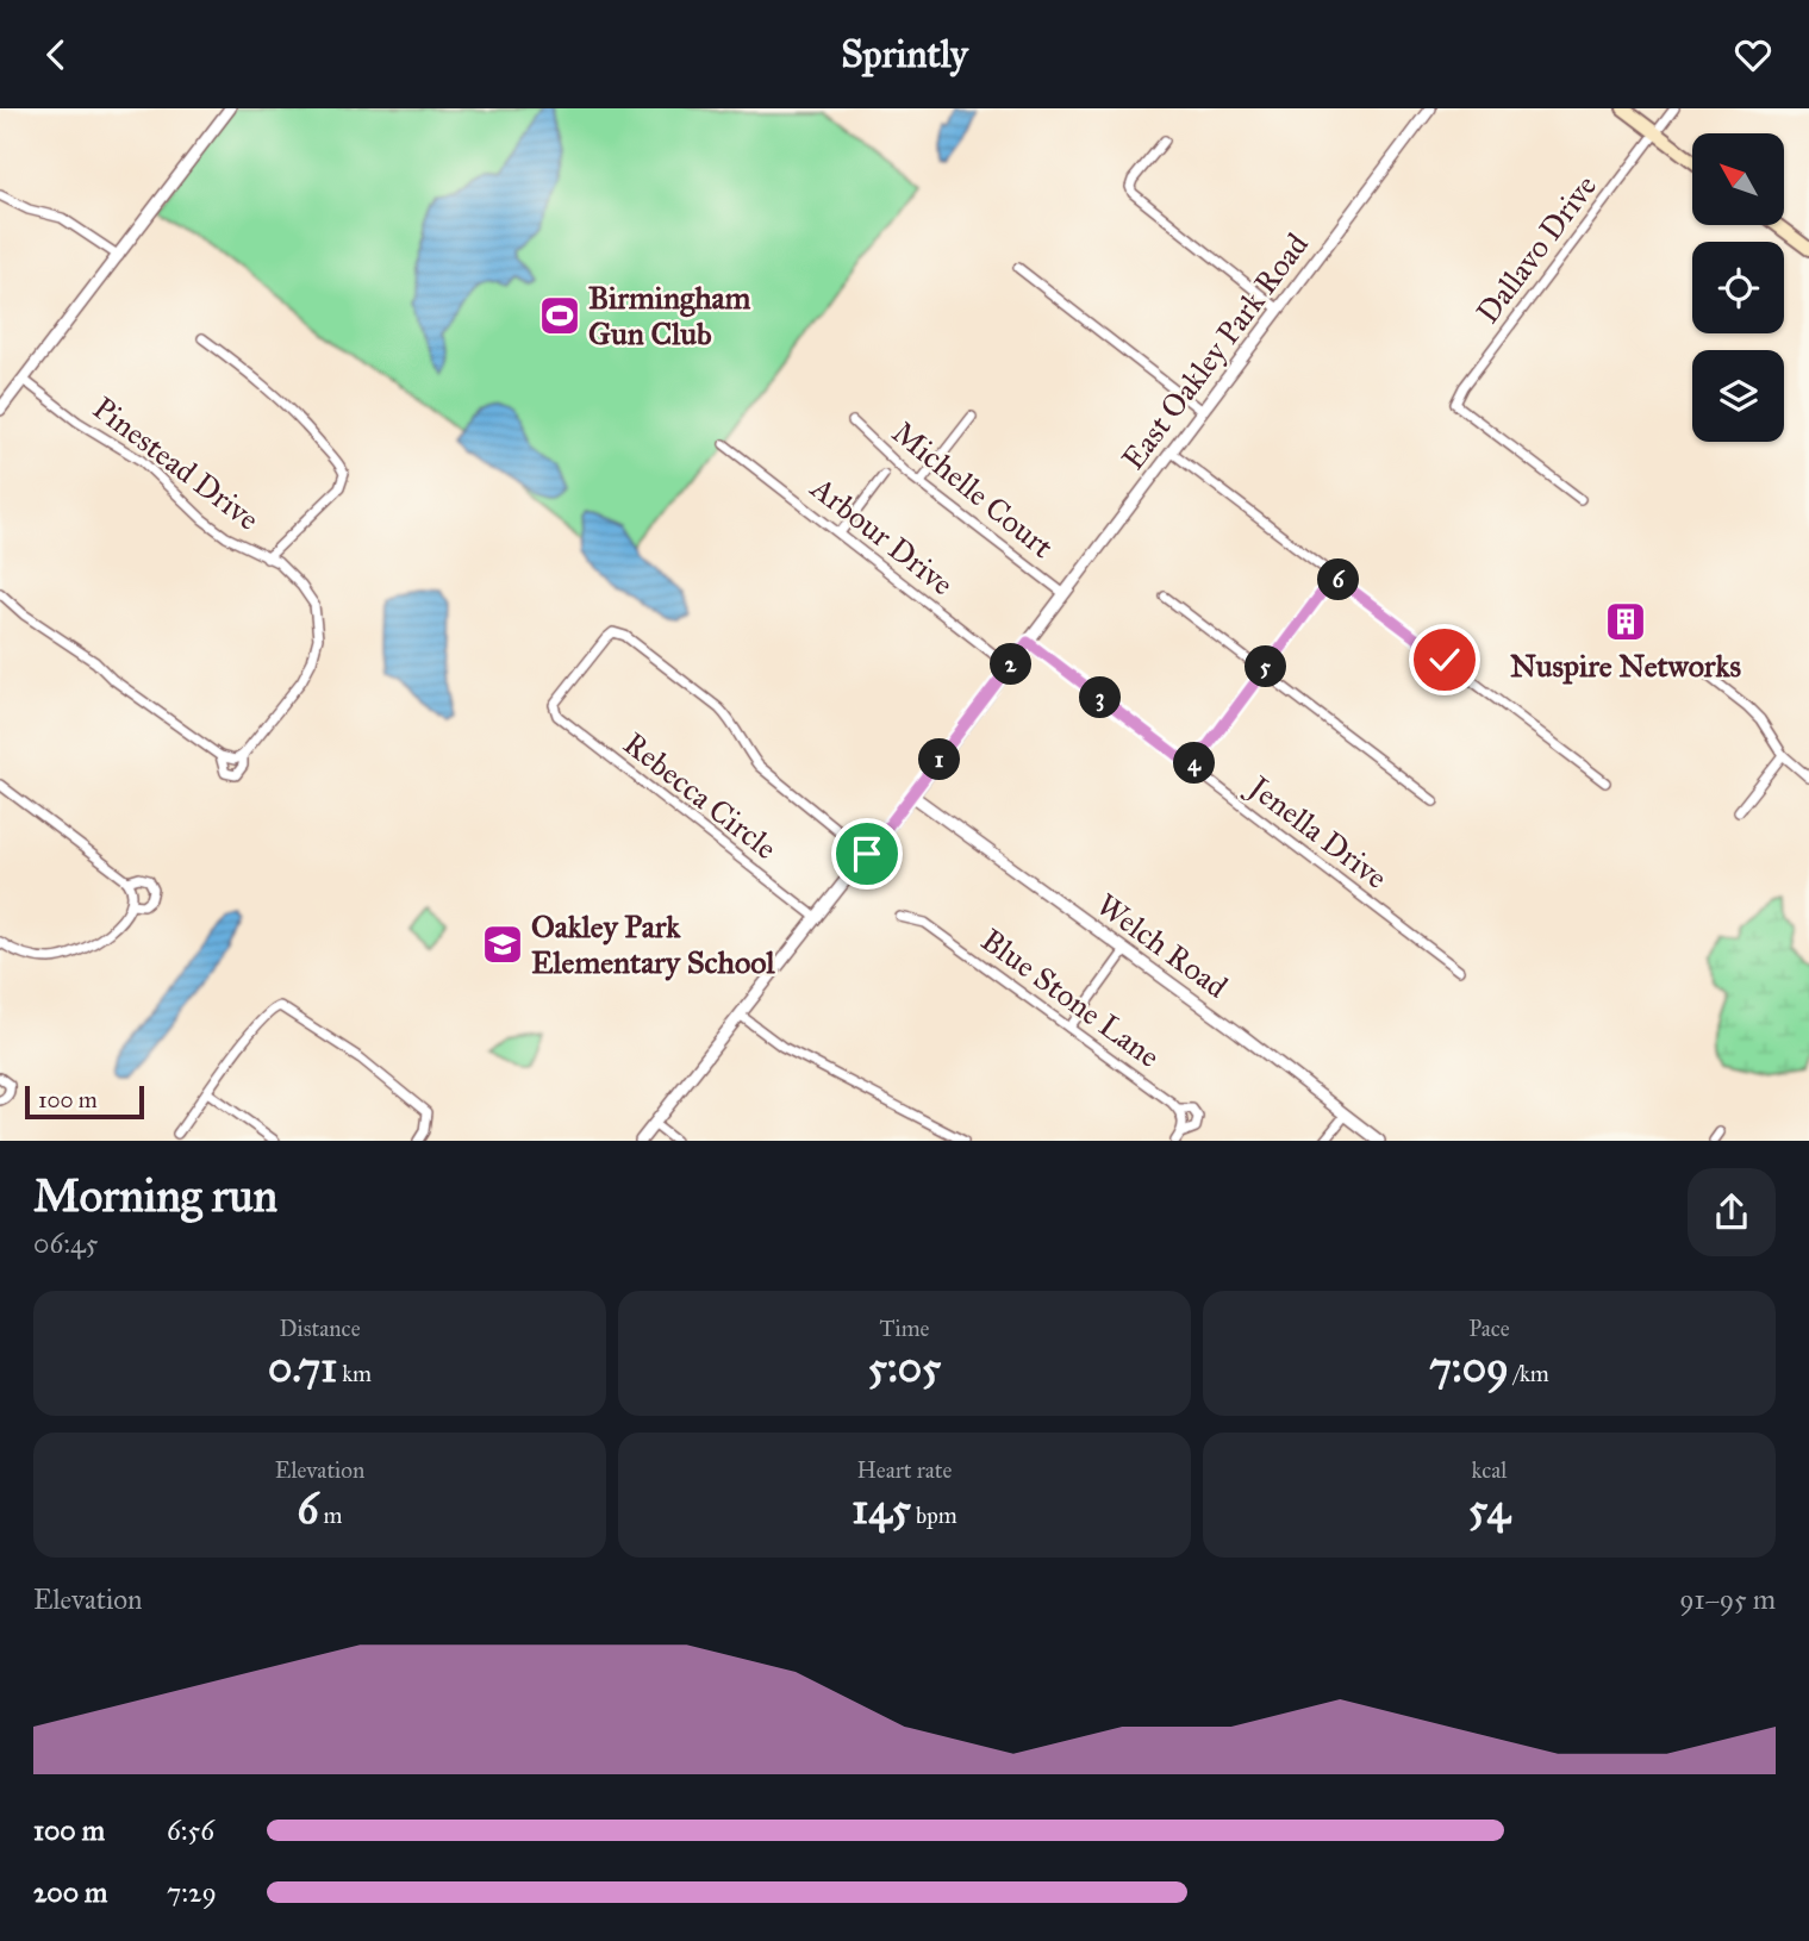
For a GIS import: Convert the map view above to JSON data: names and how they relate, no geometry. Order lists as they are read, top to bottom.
{
  "streets": {
    "street": [
      "Dallavo Drive",
      "East Oakley Park Road",
      "Pinestead Drive",
      "Michelle Court",
      "Arbour Drive",
      "Rebecca Circle",
      "Jenella Drive",
      "Welch Road",
      "Blue Stone Lane"
    ]
  },
  "crossings": [
    ["East Oakley Park Road", "Michelle Court"],
    ["East Oakley Park Road", "Arbour Drive"],
    ["East Oakley Park Road", "Rebecca Circle"],
    ["East Oakley Park Road", "Jenella Drive"],
    ["East Oakley Park Road", "Welch Road"]
  ],
  "places": {
    "sports": ["Birmingham Gun Club"],
    "building": ["Nuspire Networks"],
    "school or university": ["Oakley Park Elementary School"]
  },
  "scale_bar": "100 m",
  "north": "top left",
  "page": {
    "header": "Sprintly",
    "pins": [
      "6",
      "2",
      "5",
      "3",
      "1",
      "4"
    ],
    "scale": "100 m",
    "heading": ["Morning run", "06:45"],
    "stats": [
      ["Distance", "0.71 km"],
      ["Time", "5:05"],
      ["Pace", "7:09 /km"],
      ["Elevation", "6 m"],
      ["Heart rate", "145 bpm"],
      ["kcal", "54"]
    ],
    "chart": ["Elevation", "91–95 m"],
    "list": [
      {
        "name": "100 m",
        "note": "6:56"
      },
      {
        "name": "200 m",
        "note": "7:29"
      }
    ]
  }
}
